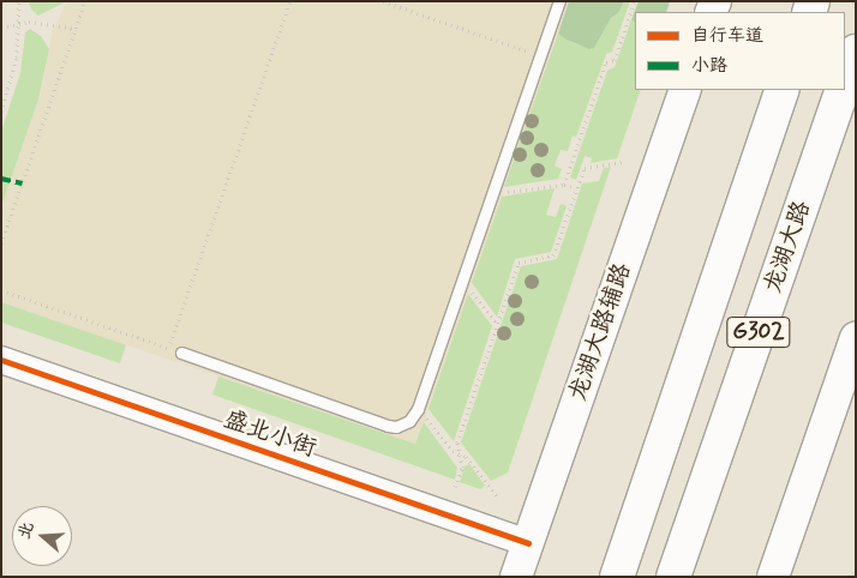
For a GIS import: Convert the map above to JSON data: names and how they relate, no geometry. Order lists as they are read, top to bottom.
{
  "streets": {
    "highway": ["龙湖大路", "G302"],
    "main road": ["龙湖大路辅路"],
    "street": ["盛北小街"]
  },
  "crossings": [
    ["龙湖大路辅路", "盛北小街"]
  ],
  "legend": ["自行车道", "小路"],
  "north": "left"
}
